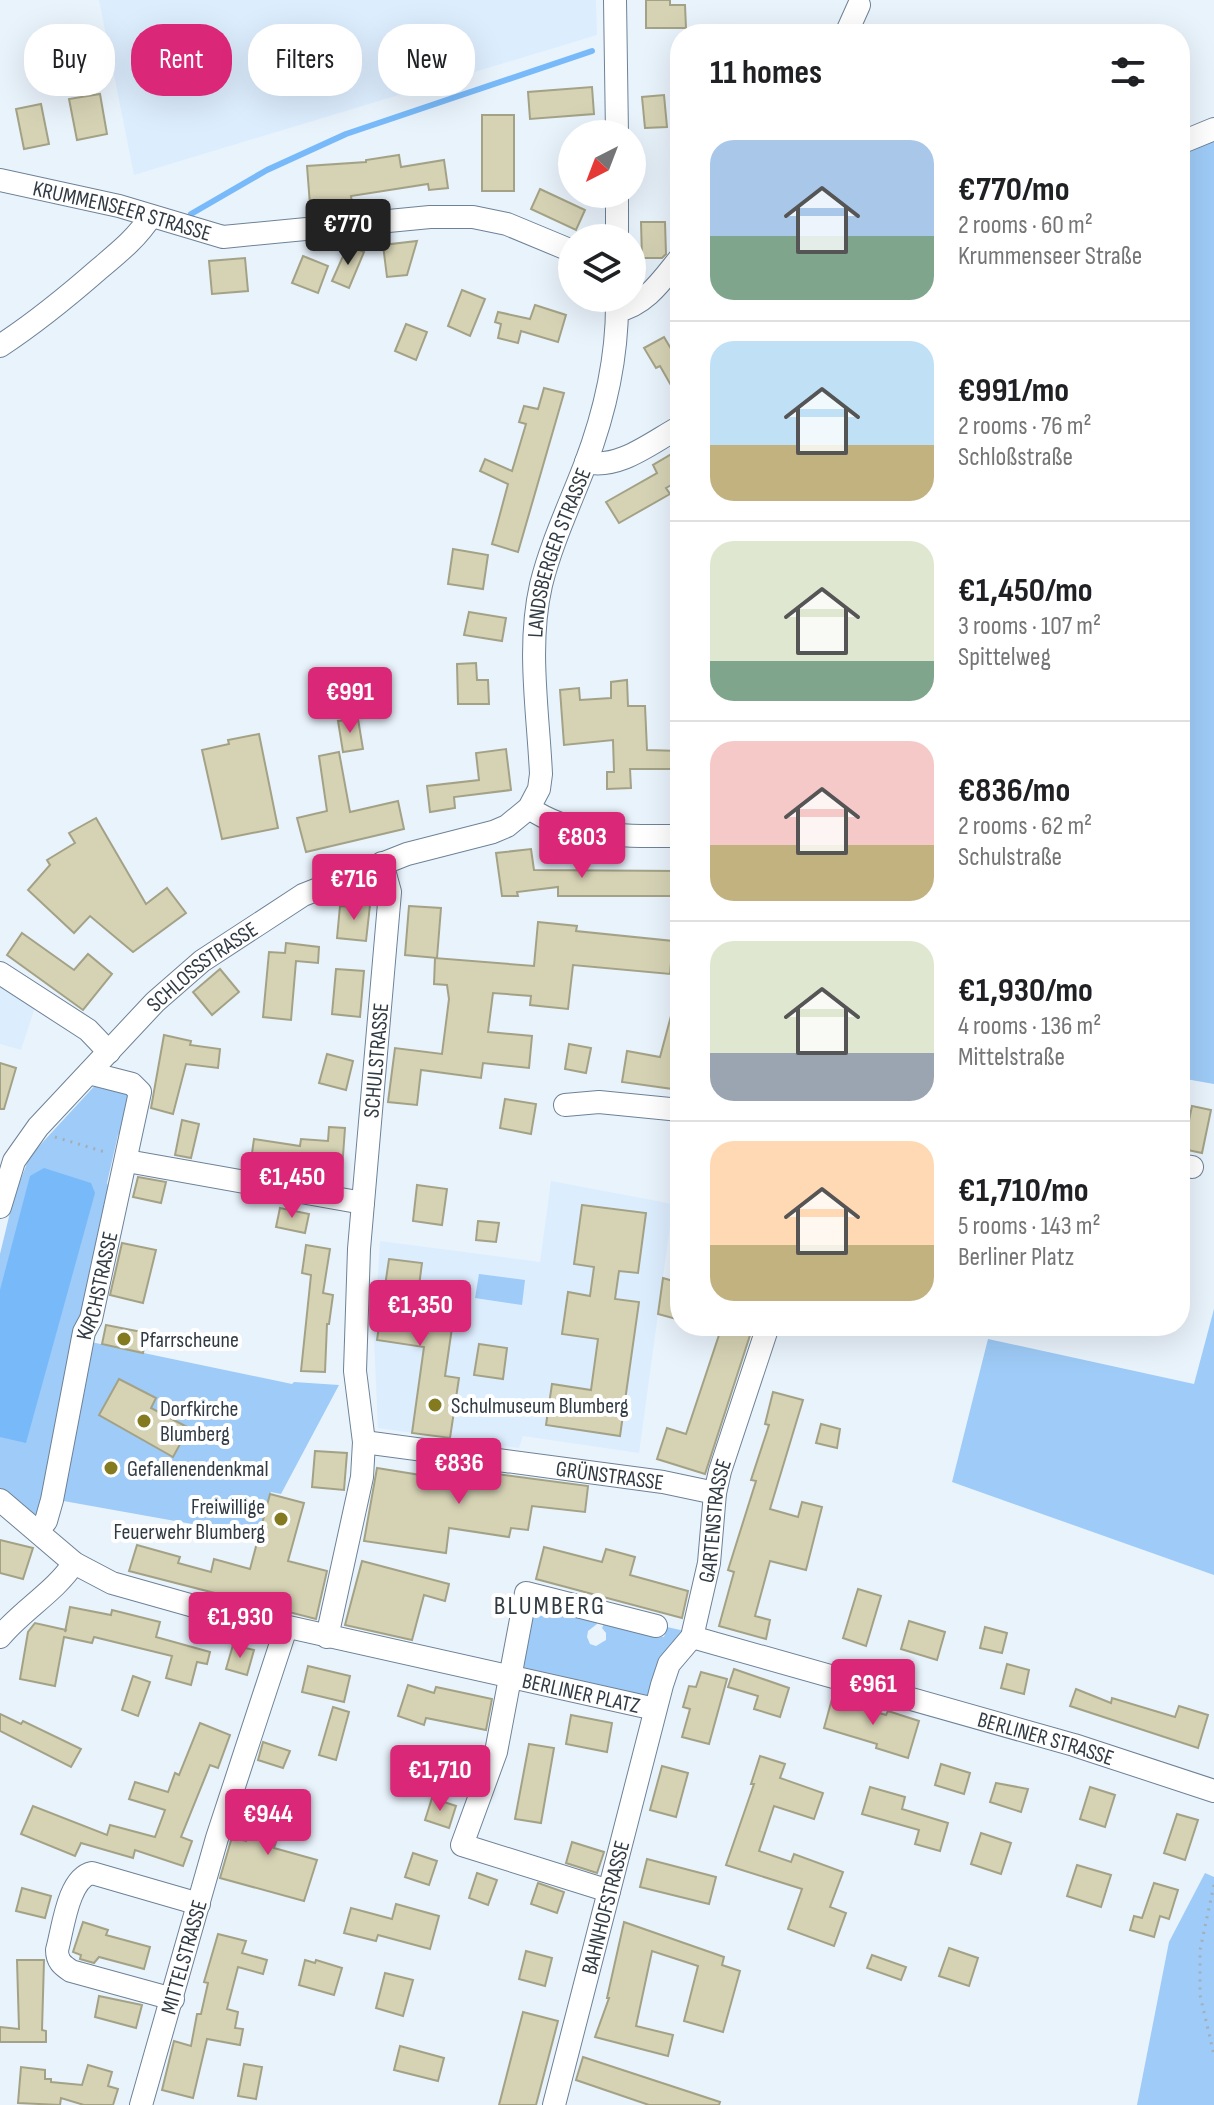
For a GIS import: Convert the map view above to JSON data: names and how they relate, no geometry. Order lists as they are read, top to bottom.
{
  "streets": {
    "street": [
      "KRUMMENSEER STRASSE",
      "LANDSBERGER STRASSE",
      "SCHLOSSSTRASSE",
      "SCHULSTRASSE",
      "KIRCHSTRASSE",
      "GRÜNSTRASSE",
      "GARTENSTRASSE",
      "BERLINER PLATZ",
      "BERLINER STRASSE",
      "BAHNHOFSTRASSE",
      "MITTELSTRASSE"
    ]
  },
  "crossings": [
    ["LANDSBERGER STRASSE", "SCHLOSSSTRASSE"],
    ["SCHLOSSSTRASSE", "SCHULSTRASSE"],
    ["SCHLOSSSTRASSE", "KIRCHSTRASSE"],
    ["SCHULSTRASSE", "GRÜNSTRASSE"],
    ["SCHULSTRASSE", "BERLINER PLATZ"],
    ["GRÜNSTRASSE", "GARTENSTRASSE"],
    ["GARTENSTRASSE", "BERLINER PLATZ"],
    ["GARTENSTRASSE", "BERLINER STRASSE"],
    ["GARTENSTRASSE", "BAHNHOFSTRASSE"],
    ["BERLINER PLATZ", "BAHNHOFSTRASSE"]
  ],
  "districts": ["BLUMBERG"],
  "places": [
    "Pfarrscheune",
    "Schulmuseum Blumberg",
    "Dorfkirche Blumberg",
    "Gefallenendenkmal",
    "Freiwillige Feuerwehr Blumberg"
  ],
  "north": "bottom left",
  "page": {
    "chip": [
      "Buy",
      "Rent",
      "Filters",
      "New"
    ],
    "heading": "11 homes",
    "list": [
      {
        "name": "€770/mo",
        "note": "2 rooms · 60 m² · Krummenseer Straße"
      },
      {
        "name": "€991/mo",
        "note": "2 rooms · 76 m² · Schloßstraße"
      },
      {
        "name": "€1,450/mo",
        "note": "3 rooms · 107 m² · Spittelweg"
      },
      {
        "name": "€836/mo",
        "note": "2 rooms · 62 m² · Schulstraße"
      },
      {
        "name": "€1,930/mo",
        "note": "4 rooms · 136 m² · Mittelstraße"
      },
      {
        "name": "€1,710/mo",
        "note": "5 rooms · 143 m² · Berliner Platz"
      }
    ],
    "price": [
      "€770",
      "€991",
      "€803",
      "€716",
      "€1,450",
      "€1,350",
      "€836",
      "€1,930",
      "€961",
      "€1,710",
      "€944"
    ]
  }
}
